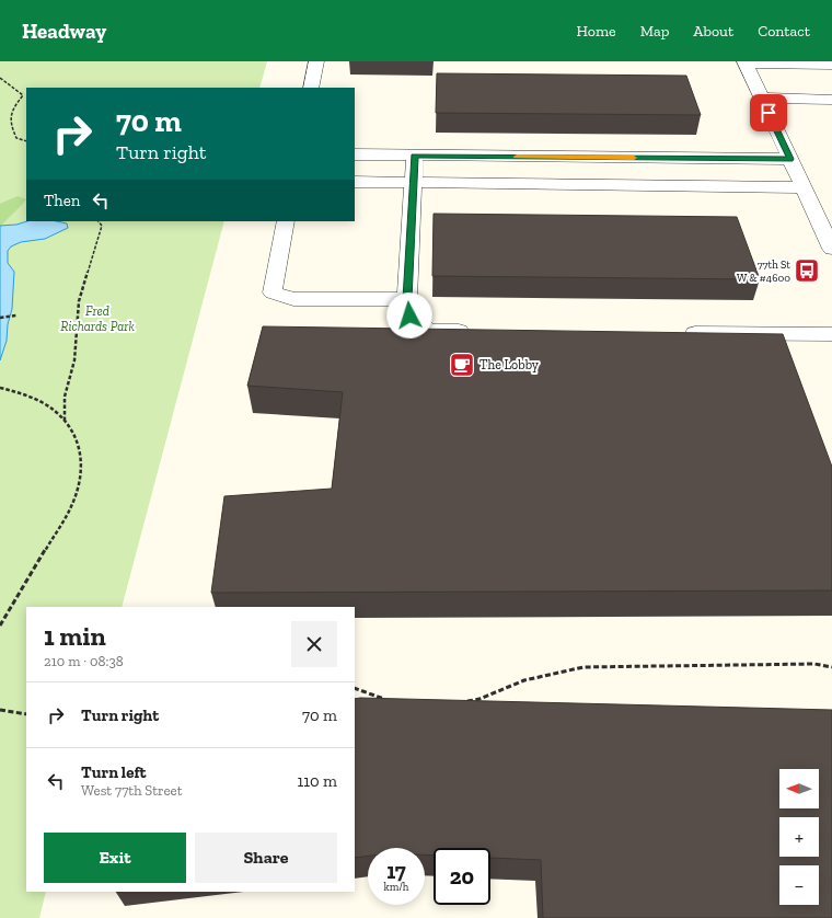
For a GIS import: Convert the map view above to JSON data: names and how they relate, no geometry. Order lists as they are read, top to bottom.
{
  "parks": ["Fred Richards Park"],
  "places": {
    "bus stop": ["77th St W & #4600"],
    "cafe": ["The Lobby"]
  },
  "north": "left",
  "page": {
    "header": "Headway",
    "nav": [
      "Home",
      "Map",
      "About",
      "Contact"
    ],
    "turn": ["70 m", "Turn right"],
    "then": "Then",
    "heading": ["1 min", "210 m · 08:38"],
    "list": [
      {
        "name": "Turn right",
        "value": "70 m"
      },
      {
        "name": "Turn left",
        "note": "West 77th Street",
        "value": "110 m"
      }
    ],
    "map_buttons": ["+", "−"],
    "buttons": ["Exit", "Share"],
    "speed": "17 km/h",
    "limit": "20"
  }
}
